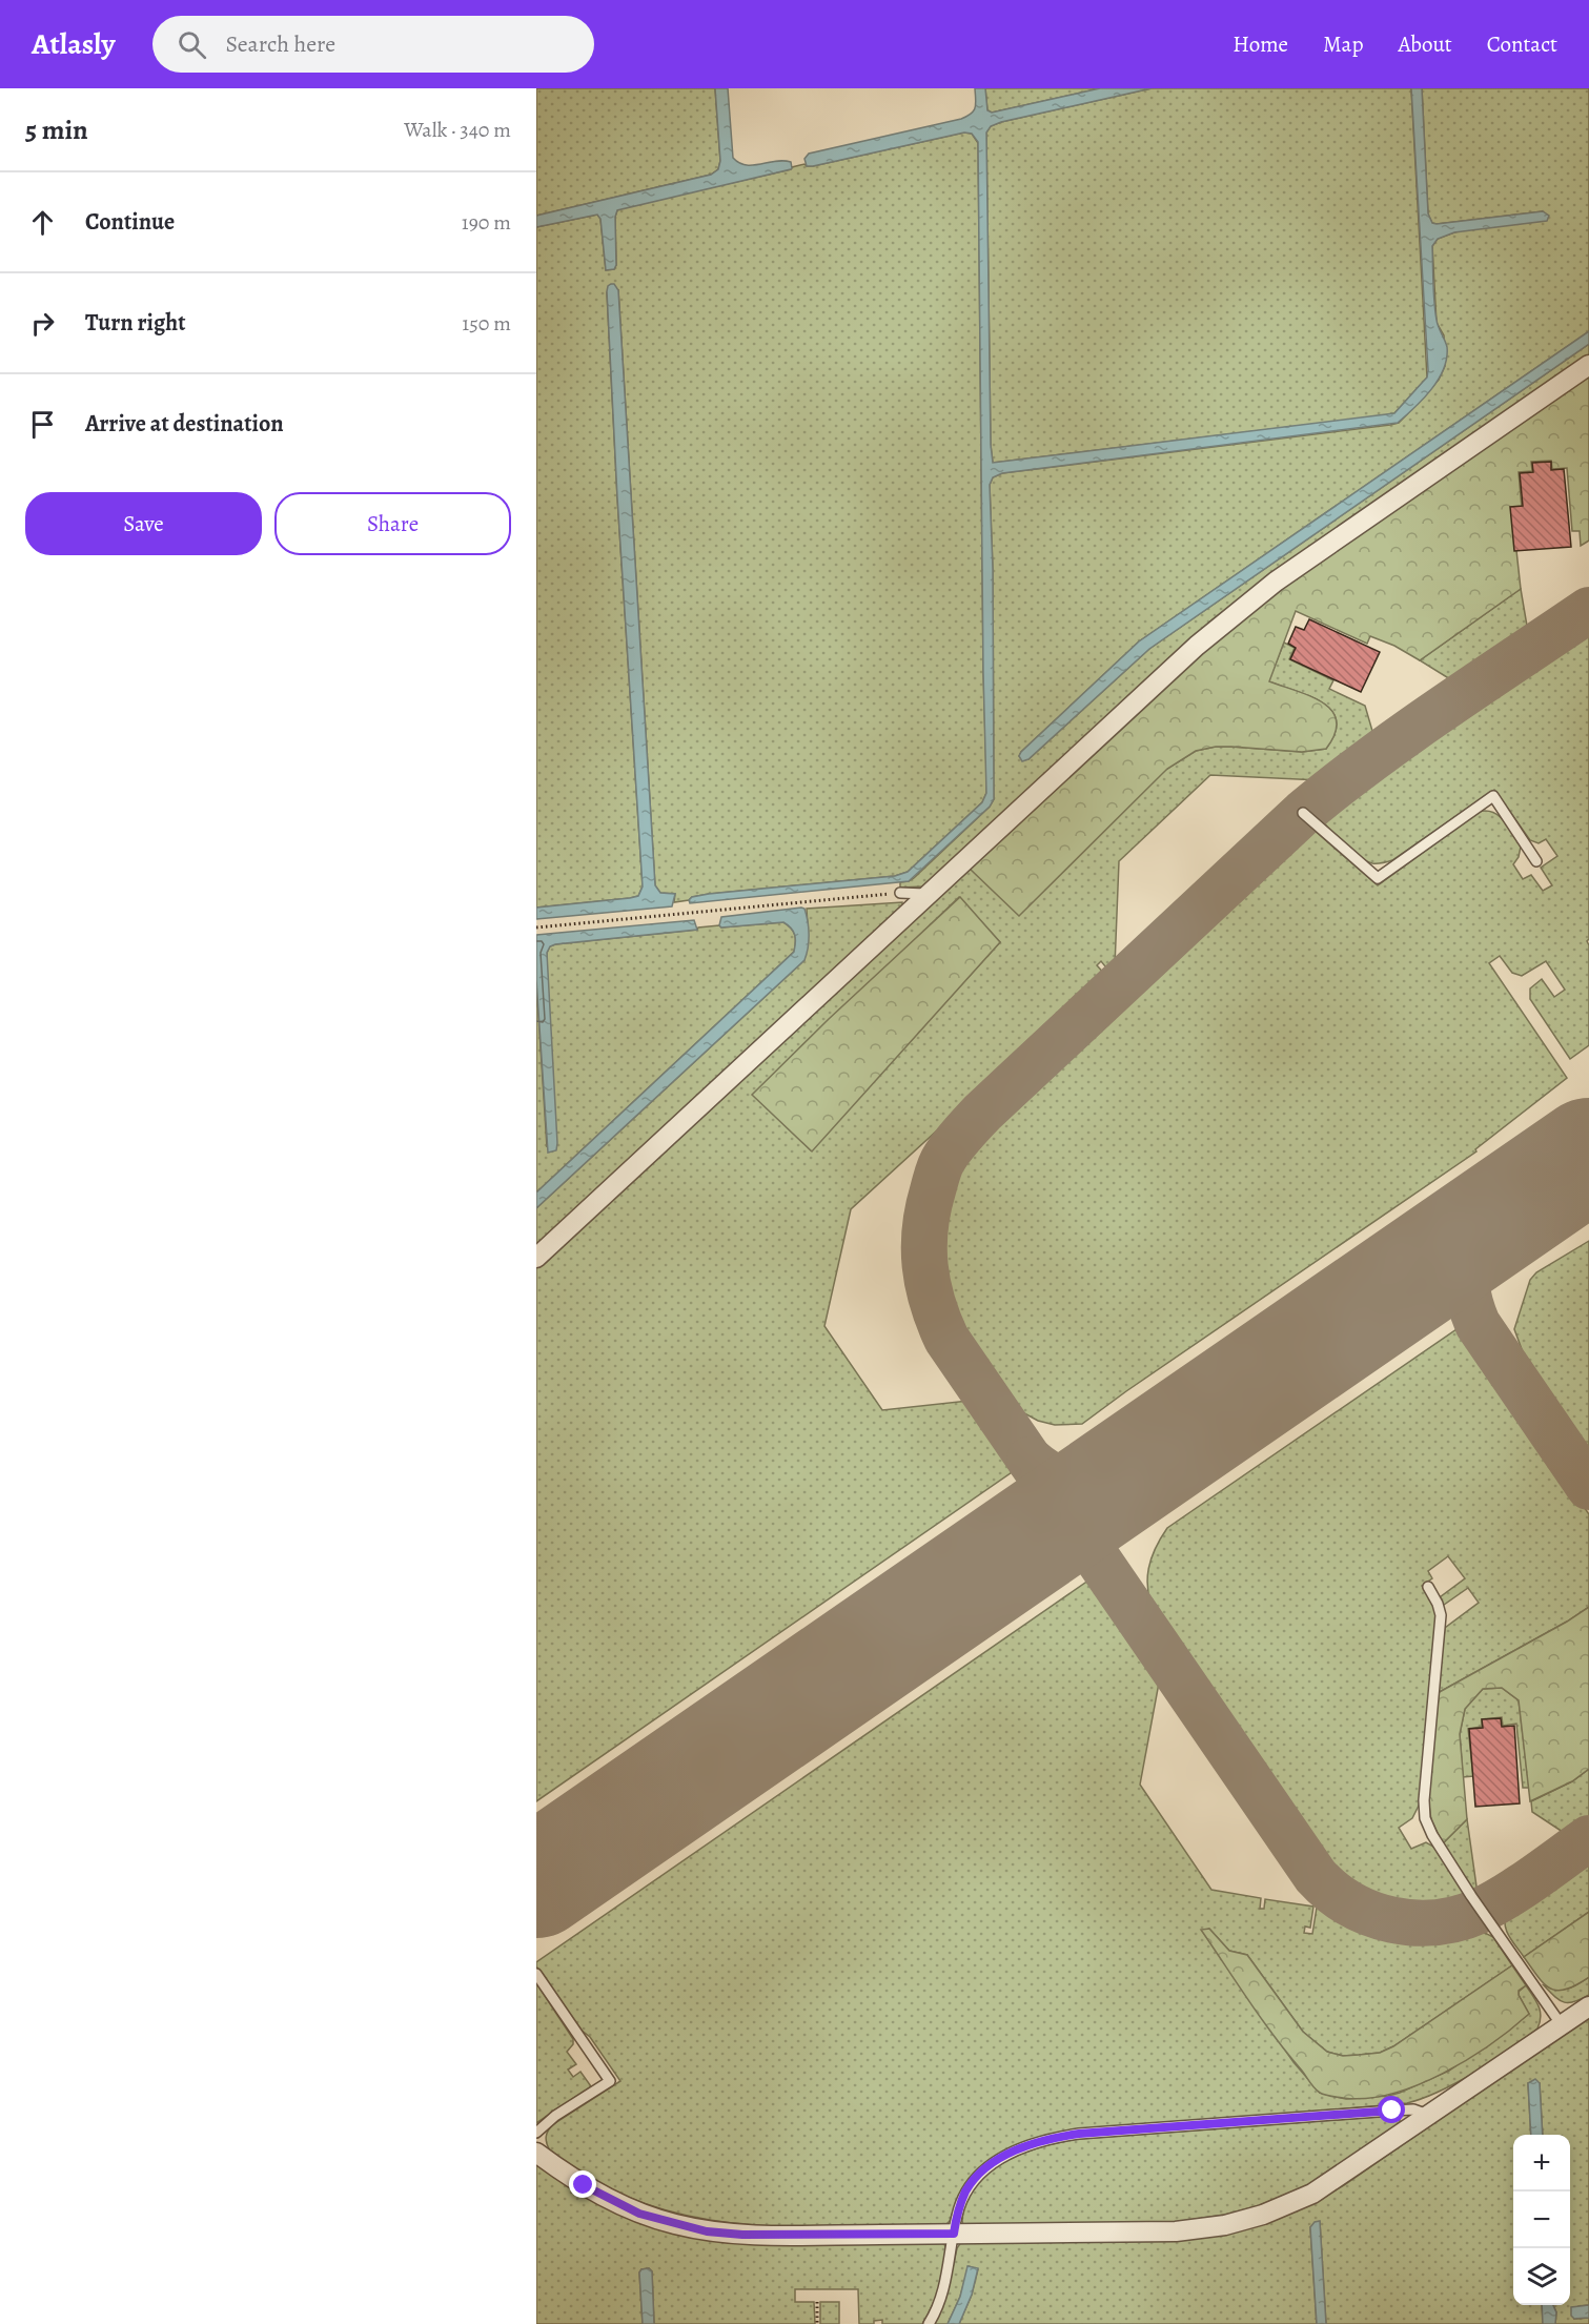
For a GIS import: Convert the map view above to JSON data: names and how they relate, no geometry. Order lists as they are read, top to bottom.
{
  "page": {
    "header": "Atlasly",
    "search": "Search here",
    "nav": [
      "Home",
      "Map",
      "About",
      "Contact"
    ],
    "heading": ["5 min", "Walk · 340 m"],
    "list": [
      ["Continue", "190 m"],
      ["Turn right", "150 m"],
      "Arrive at destination"
    ],
    "buttons": ["Save", "Share"],
    "map_buttons": ["+", "−"]
  }
}
